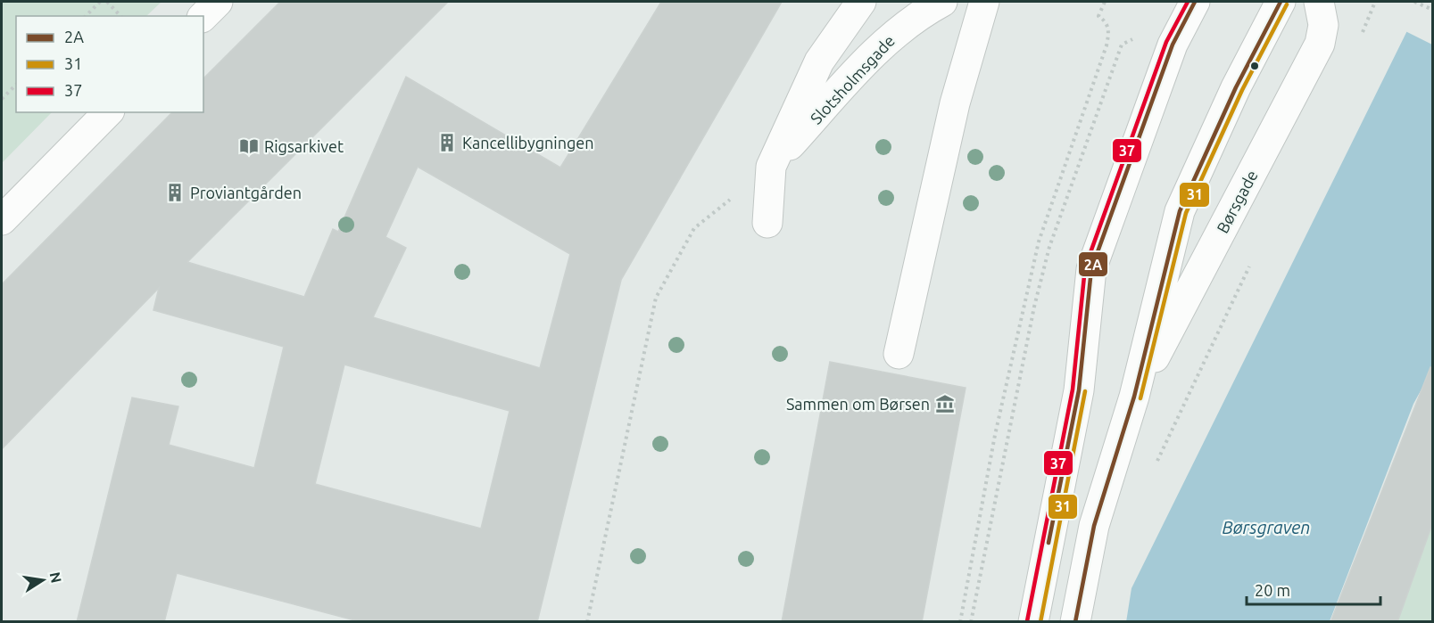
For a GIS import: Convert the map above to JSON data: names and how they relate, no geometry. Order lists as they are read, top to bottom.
{
  "streets": {
    "street": ["Slotsholmsgade", "Børsgade"]
  },
  "water": ["Børsgraven"],
  "places": {
    "building": ["Kancellibygningen", "Proviantgården"],
    "library": ["Rigsarkivet"],
    "museum": ["Sammen om Børsen"]
  },
  "lines": ["transit line 2A", "transit line 37", "transit line 31"],
  "legend": ["2A", "31", "37"],
  "scale_bar": "20 m",
  "north": "right"
}
